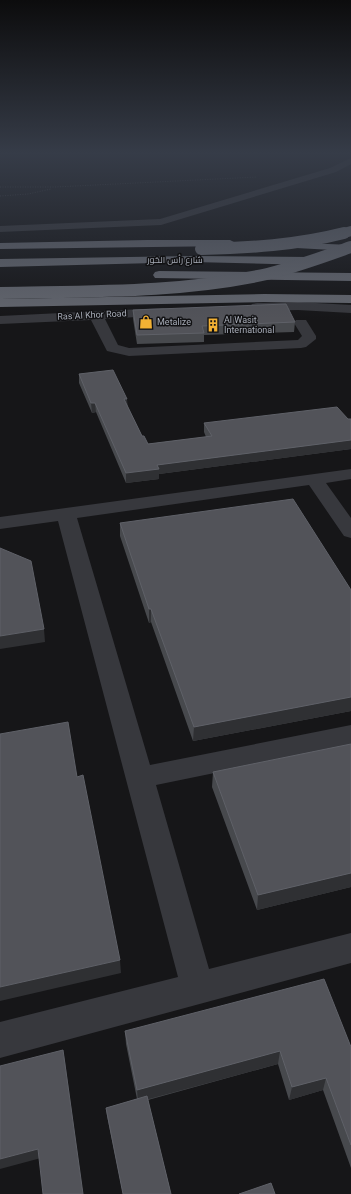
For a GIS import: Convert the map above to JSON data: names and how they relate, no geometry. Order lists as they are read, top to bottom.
{
  "streets": {
    "highway": ["شارع رأس الخور"],
    "street": ["Ras Al Khor Road"]
  },
  "places": {
    "shop": ["Metalize"],
    "building": ["Al Wasit International"]
  }
}
